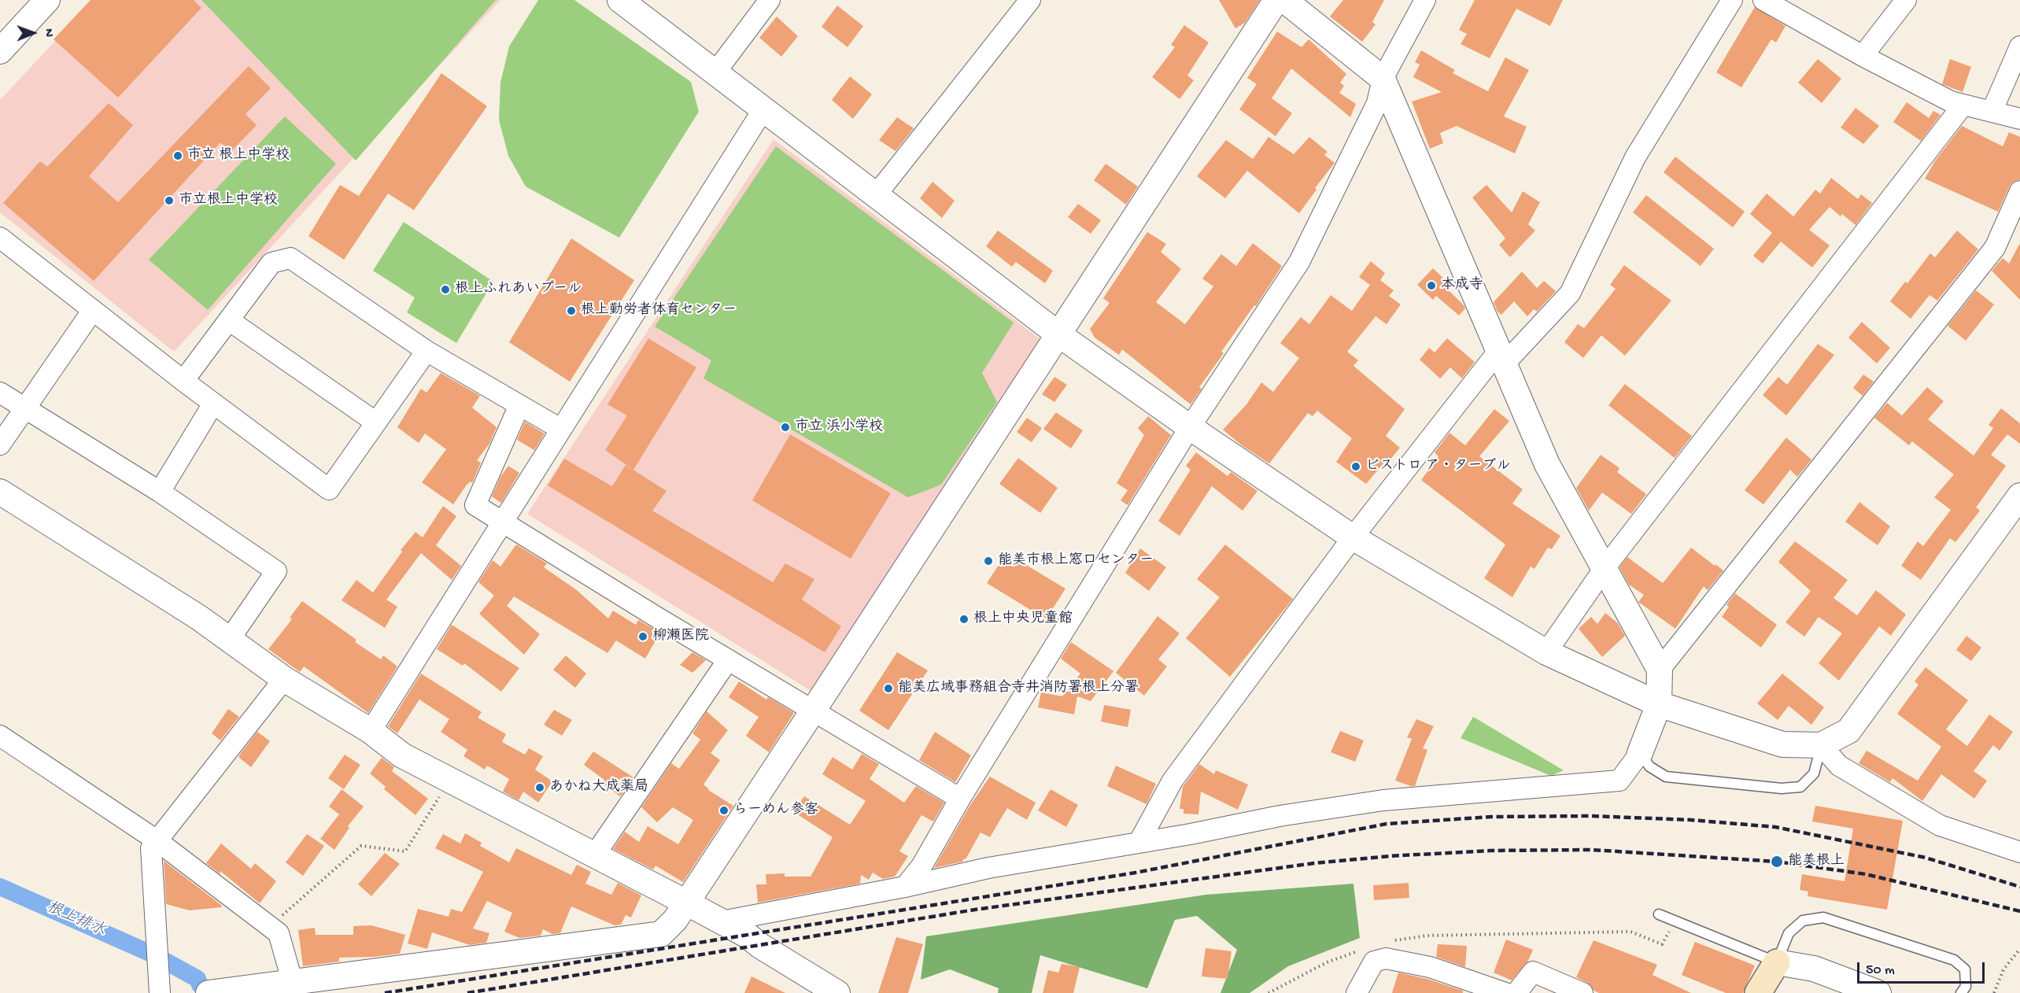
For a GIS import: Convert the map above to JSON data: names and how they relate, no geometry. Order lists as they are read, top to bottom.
{
  "water": ["根上排水"],
  "places": [
    "市立 根上中学校",
    "市立根上中学校",
    "本成寺",
    "根上ふれあいプール",
    "根上勤労者体育センター",
    "市立 浜小学校",
    "ビストロ ア・ターブル",
    "能美市根上窓口センター",
    "根上中央児童館",
    "柳瀬医院",
    "能美広域事務組合寺井消防署根上分署",
    "あかね大成薬局",
    "らーめん参客",
    "能美根上"
  ],
  "scale_bar": "50 m",
  "north": "right"
}
